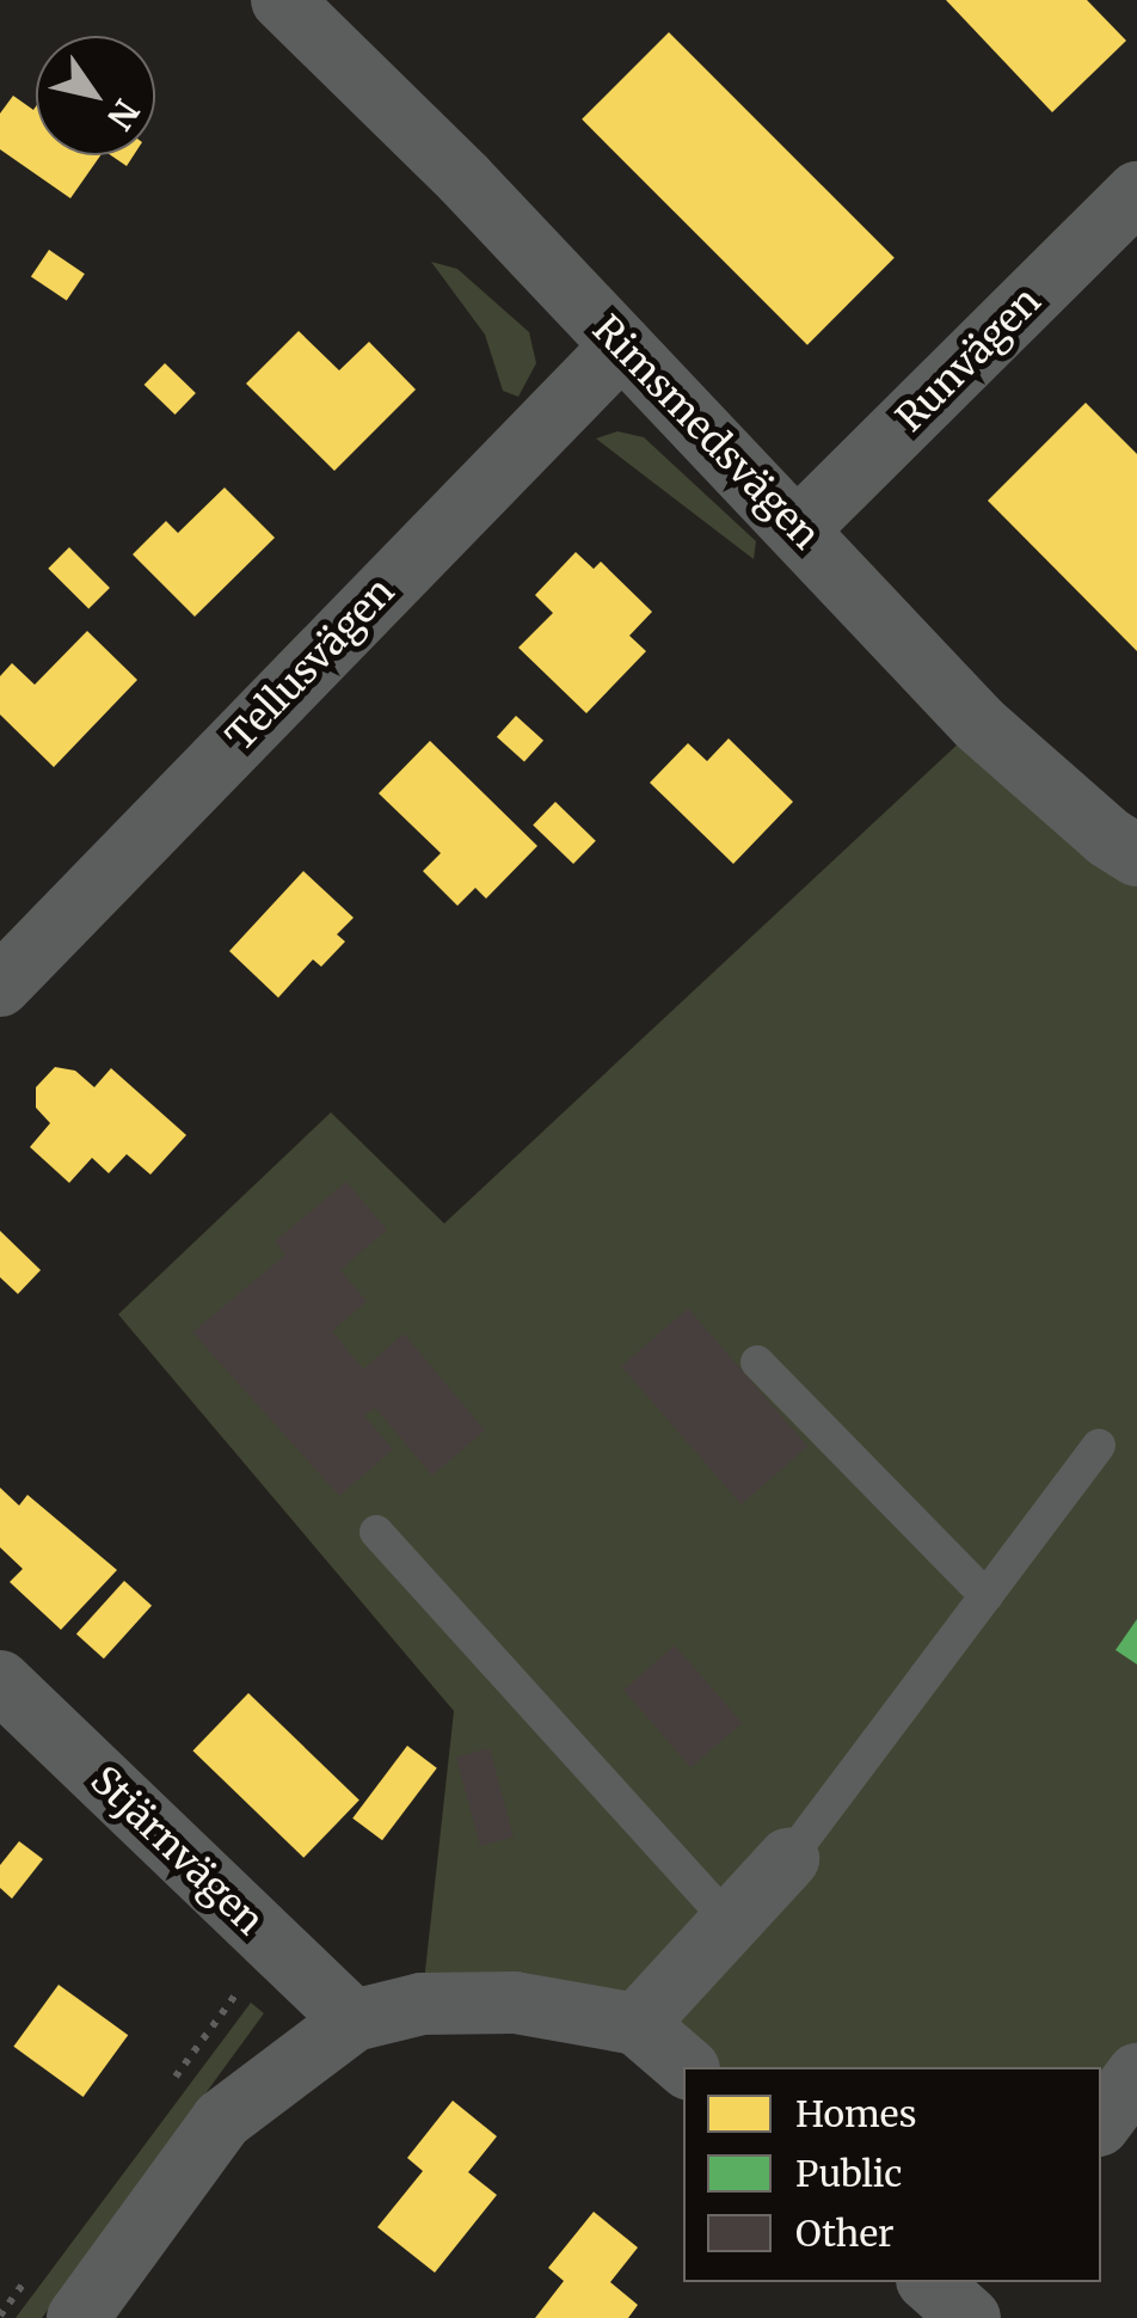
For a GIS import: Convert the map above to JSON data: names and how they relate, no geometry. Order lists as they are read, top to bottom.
{
  "streets": {
    "street": [
      "Runvägen",
      "Rimsmedsvägen",
      "Tellusvägen",
      "Stjärnvägen"
    ]
  },
  "crossings": [
    ["Runvägen", "Rimsmedsvägen"],
    ["Rimsmedsvägen", "Tellusvägen"]
  ],
  "legend": ["Homes", "Public", "Other"],
  "north": "bottom right"
}
